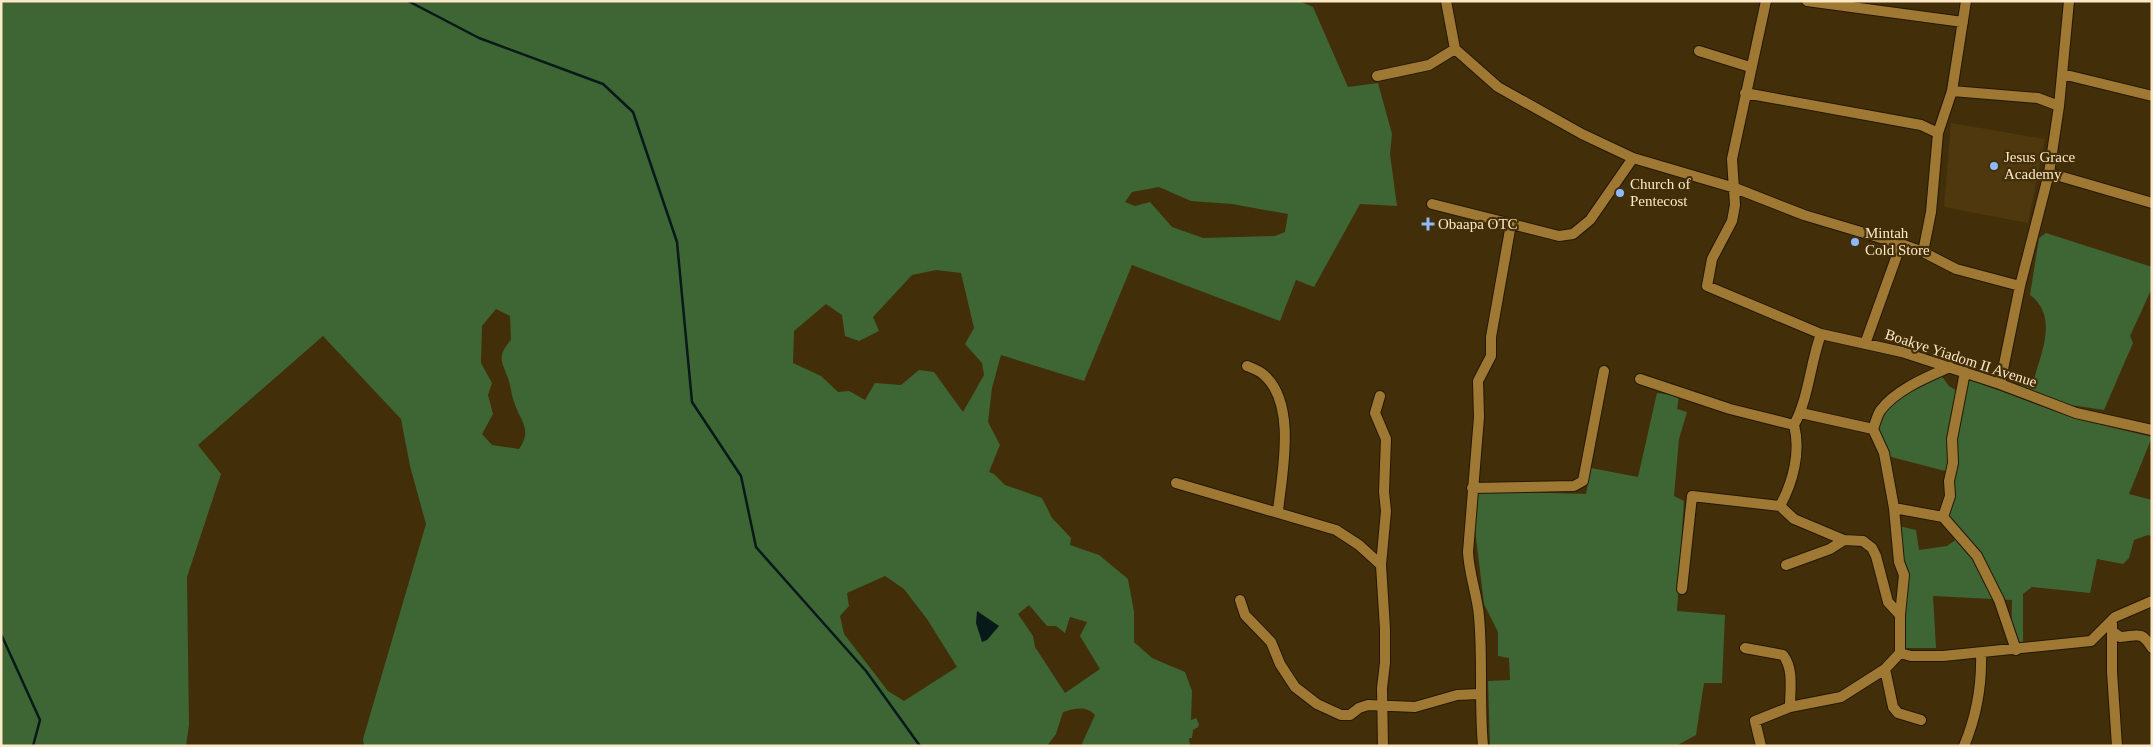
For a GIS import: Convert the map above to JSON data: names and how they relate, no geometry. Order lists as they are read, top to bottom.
{
  "streets": {
    "street": ["Boakye Yiadom II Avenue"]
  },
  "places": {
    "other": ["Jesus Grace Academy", "Church of Pentecost", "Mintah Cold Store"],
    "health": ["Obaapa OTC"]
  }
}
